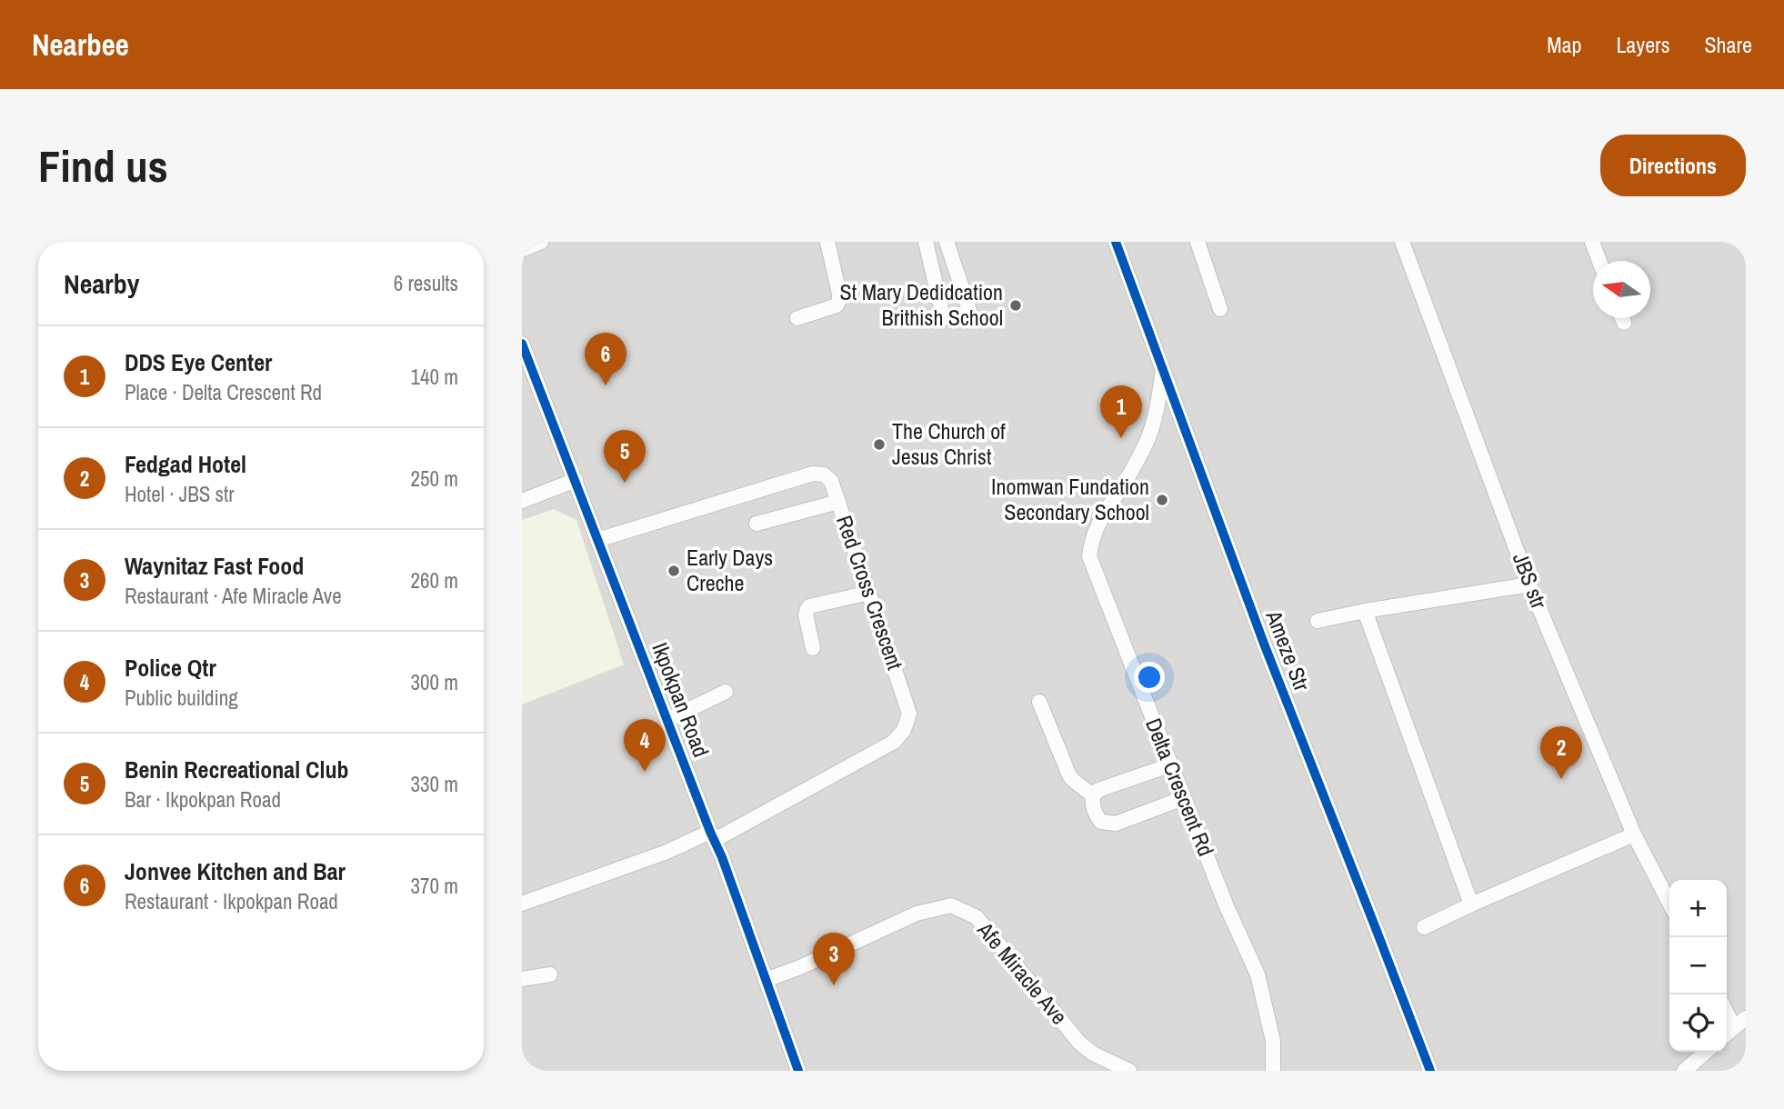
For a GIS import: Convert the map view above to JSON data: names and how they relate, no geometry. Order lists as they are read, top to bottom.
{
  "streets": {
    "street": [
      "JBS str",
      "Red Cross Crescent",
      "Ameze Str",
      "Ikpokpan Road",
      "Delta Crescent Rd",
      "Afe Miracle Ave"
    ]
  },
  "crossings": [
    ["Red Cross Crescent", "Ikpokpan Road"],
    ["Ameze Str", "Delta Crescent Rd"],
    ["Ikpokpan Road", "Afe Miracle Ave"]
  ],
  "places": [
    "St Mary Dedidcation Brithish School",
    "The Church of Jesus Christ",
    "Inomwan Fundation Secondary School",
    "Early Days Creche"
  ],
  "north": "left",
  "page": {
    "header": "Nearbee",
    "nav": ["Map", "Layers", "Share"],
    "buttons": "Directions",
    "title": "Find us",
    "heading": ["Nearby", "6 results"],
    "list": [
      {
        "mark": "1",
        "name": "DDS Eye Center",
        "note": "Place · Delta Crescent Rd",
        "value": "140 m"
      },
      {
        "mark": "2",
        "name": "Fedgad Hotel",
        "note": "Hotel · JBS str",
        "value": "250 m"
      },
      {
        "mark": "3",
        "name": "Waynitaz Fast Food",
        "note": "Restaurant · Afe Miracle Ave",
        "value": "260 m"
      },
      {
        "mark": "4",
        "name": "Police Qtr",
        "note": "Public building",
        "value": "300 m"
      },
      {
        "mark": "5",
        "name": "Benin Recreational Club",
        "note": "Bar · Ikpokpan Road",
        "value": "330 m"
      },
      {
        "mark": "6",
        "name": "Jonvee Kitchen and Bar",
        "note": "Restaurant · Ikpokpan Road",
        "value": "370 m"
      }
    ],
    "pins": [
      "6",
      "1",
      "5",
      "4",
      "2",
      "3"
    ],
    "map_buttons": ["+", "−"]
  }
}
